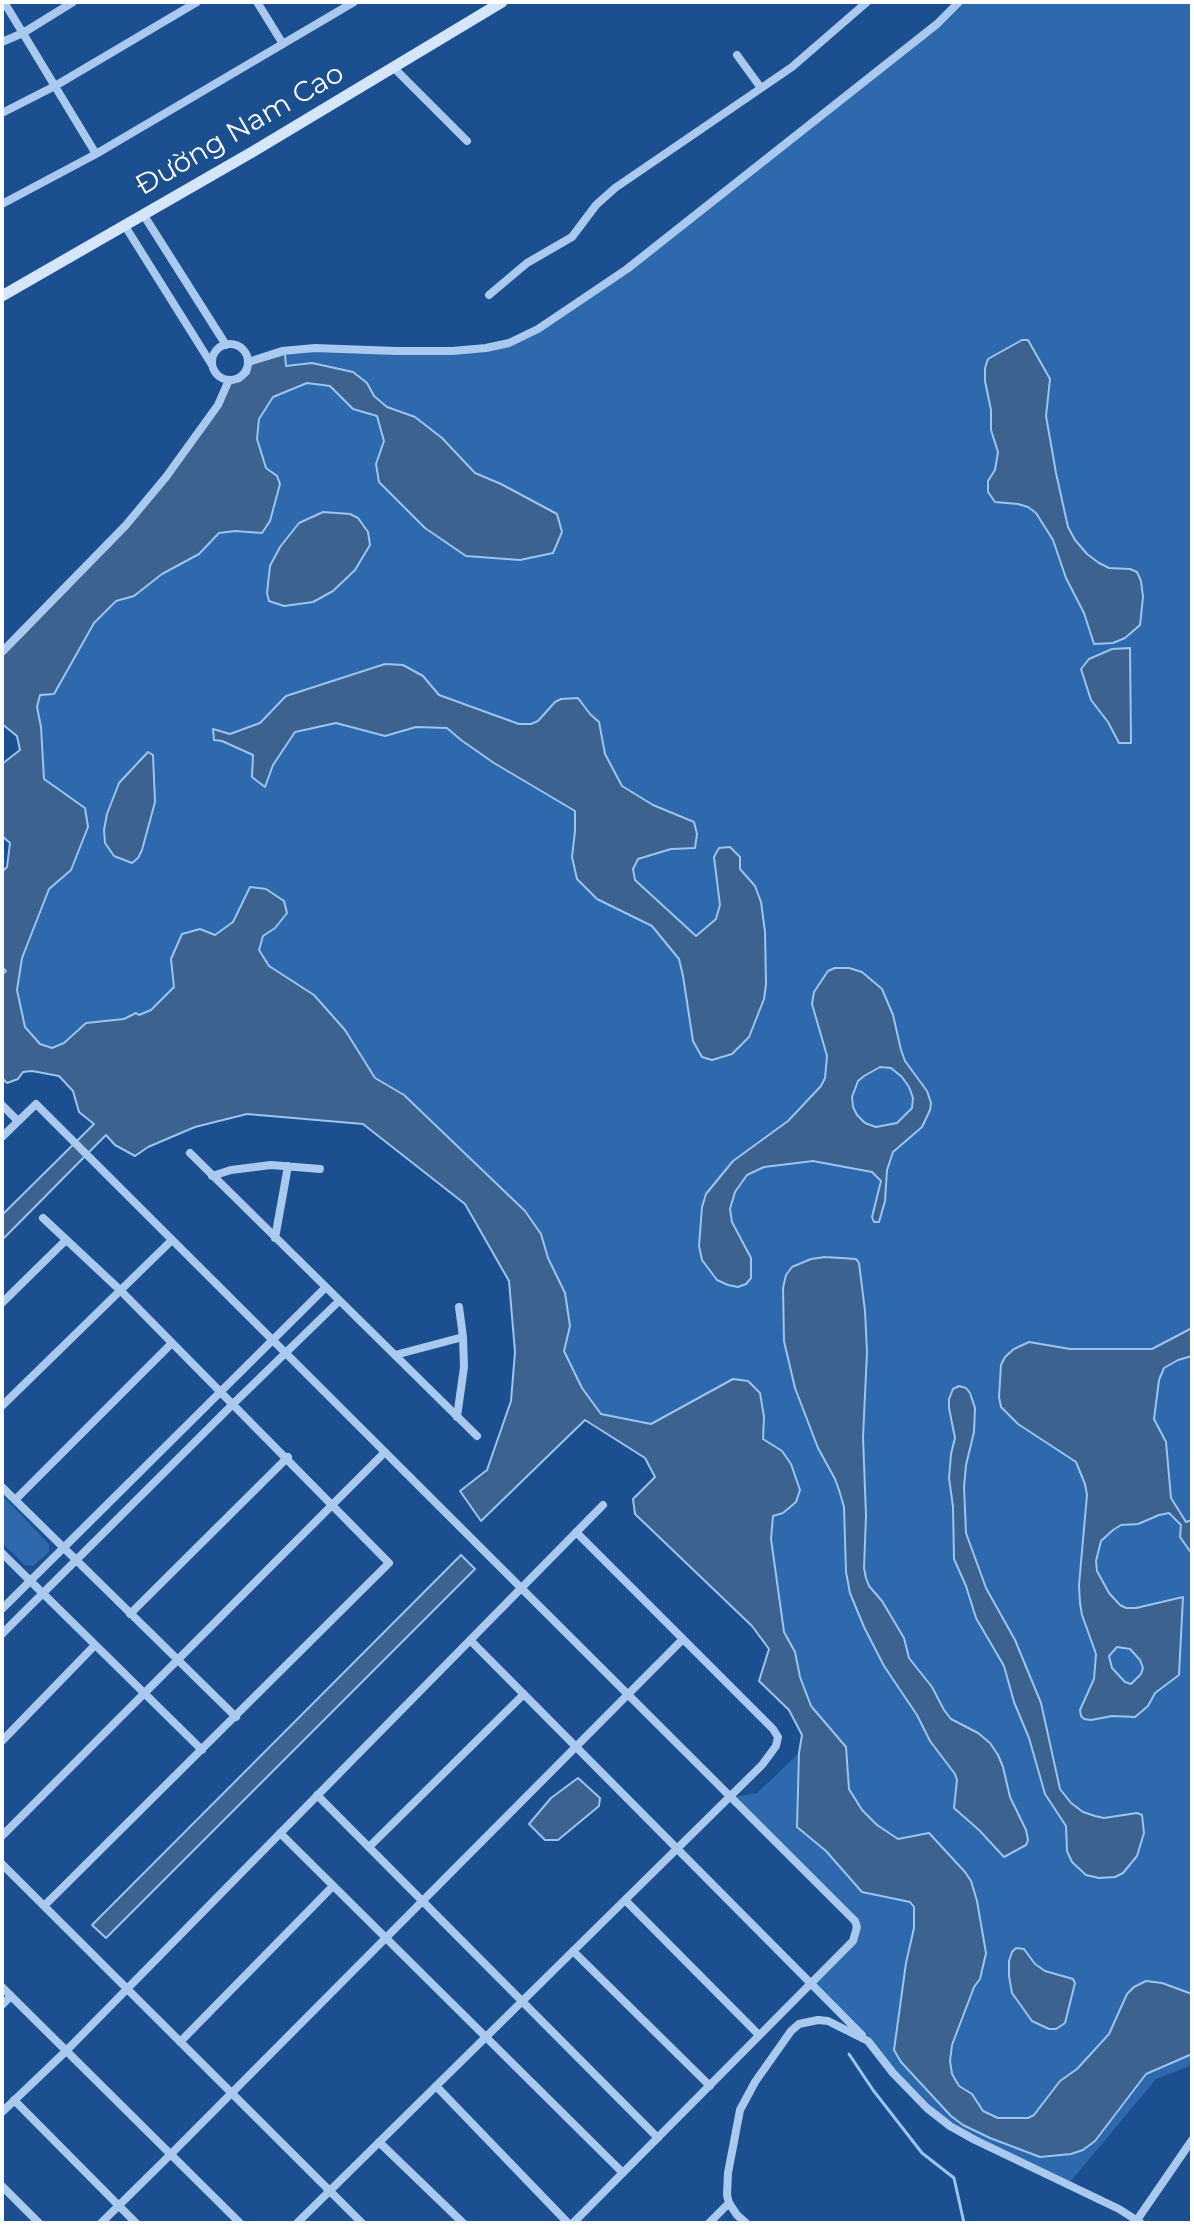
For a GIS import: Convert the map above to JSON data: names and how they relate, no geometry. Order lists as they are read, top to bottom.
{
  "streets": {
    "street": ["Đường Nam Cao"]
  }
}
